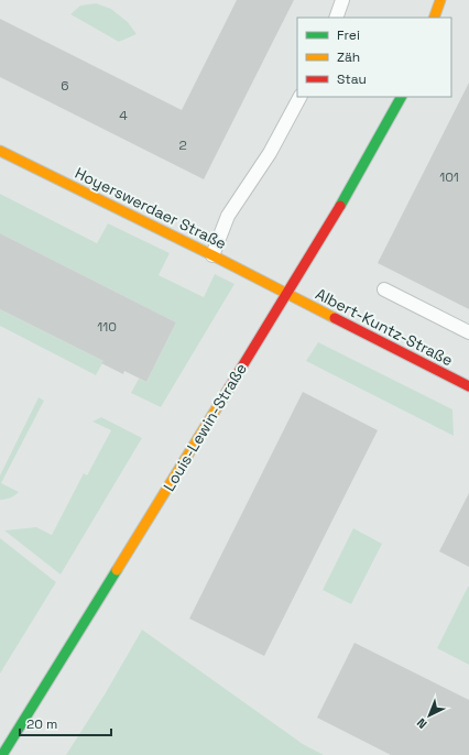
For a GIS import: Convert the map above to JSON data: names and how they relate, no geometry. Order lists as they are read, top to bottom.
{
  "streets": {
    "street": ["Hoyerswerdaer Straße", "Albert-Kuntz-Straße", "Louis-Lewin-Straße"]
  },
  "crossings": [
    ["Hoyerswerdaer Straße", "Albert-Kuntz-Straße"],
    ["Hoyerswerdaer Straße", "Louis-Lewin-Straße"],
    ["Albert-Kuntz-Straße", "Louis-Lewin-Straße"]
  ],
  "house_numbers": [
    "6",
    "4",
    "2",
    "101",
    "110"
  ],
  "legend": ["Frei", "Zäh", "Stau"],
  "scale_bar": "20 m",
  "north": "bottom left"
}
